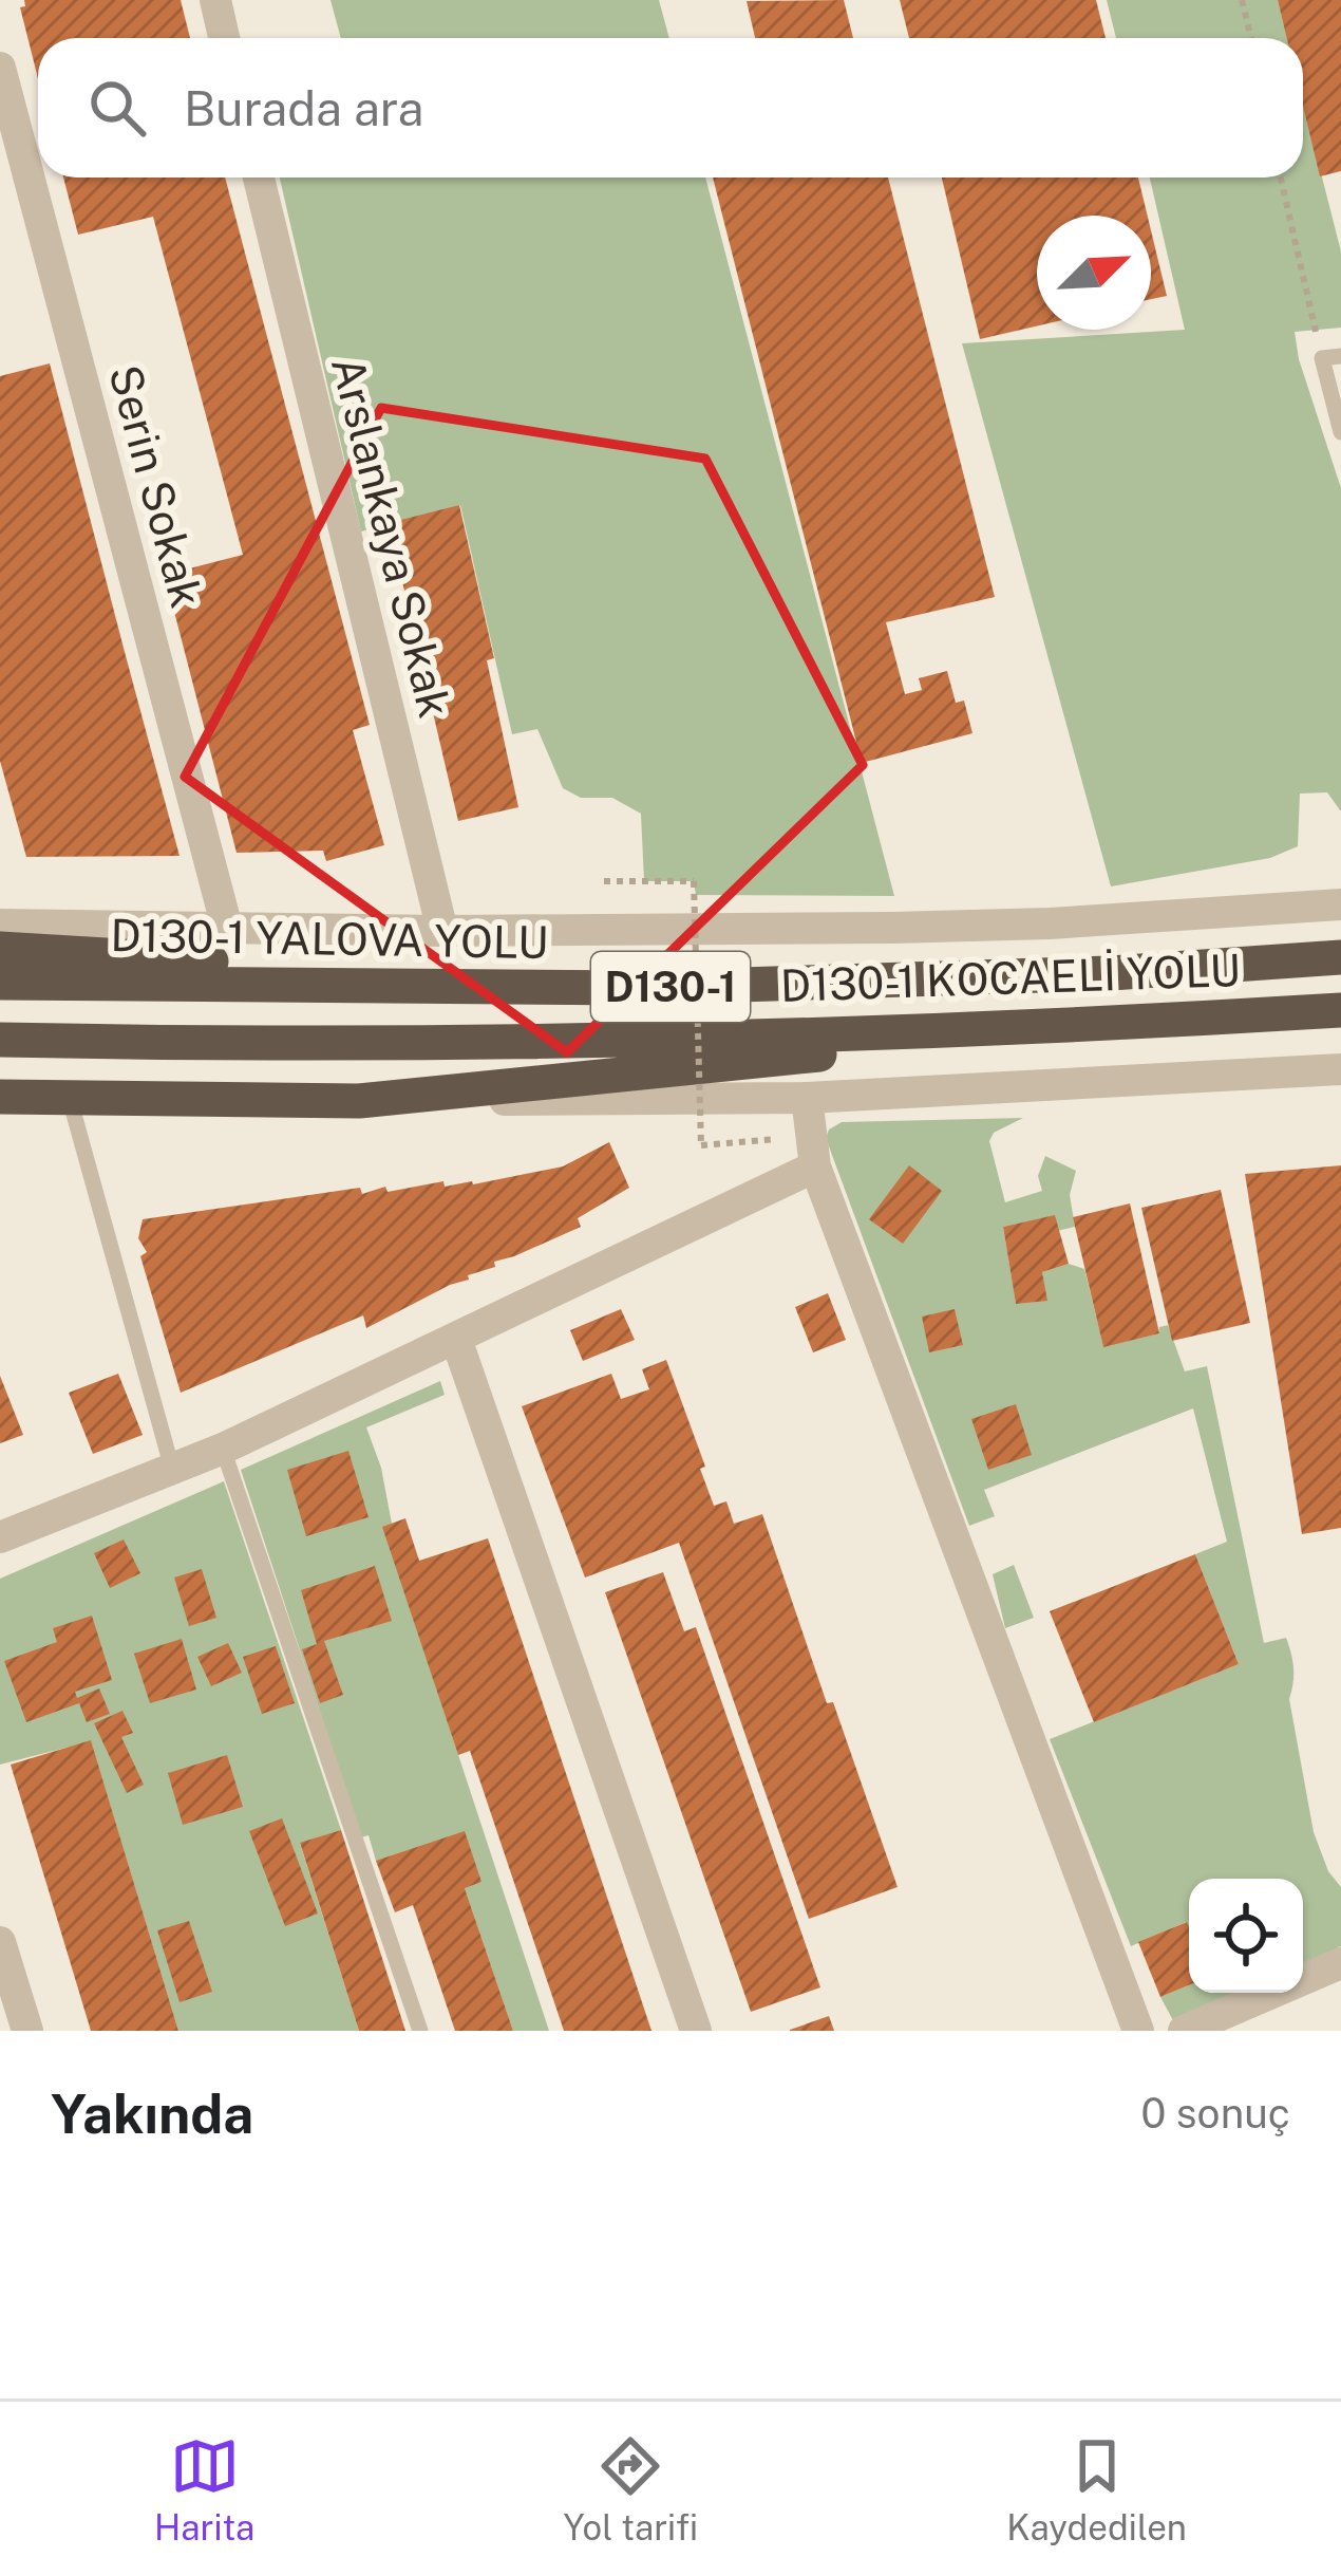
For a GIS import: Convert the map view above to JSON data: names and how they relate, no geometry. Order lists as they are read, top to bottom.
{
  "streets": {
    "highway": ["D130-1 YALOVA YOLU", "D130-1 KOCAELİ YOLU", "D130-1"],
    "street": ["Serin Sokak", "Arslankaya Sokak"]
  },
  "north": "top right",
  "page": {
    "search": "Burada ara",
    "heading": ["Yakında", "0 sonuç"],
    "nav": ["Harita", "Yol tarifi", "Kaydedilen"]
  }
}
